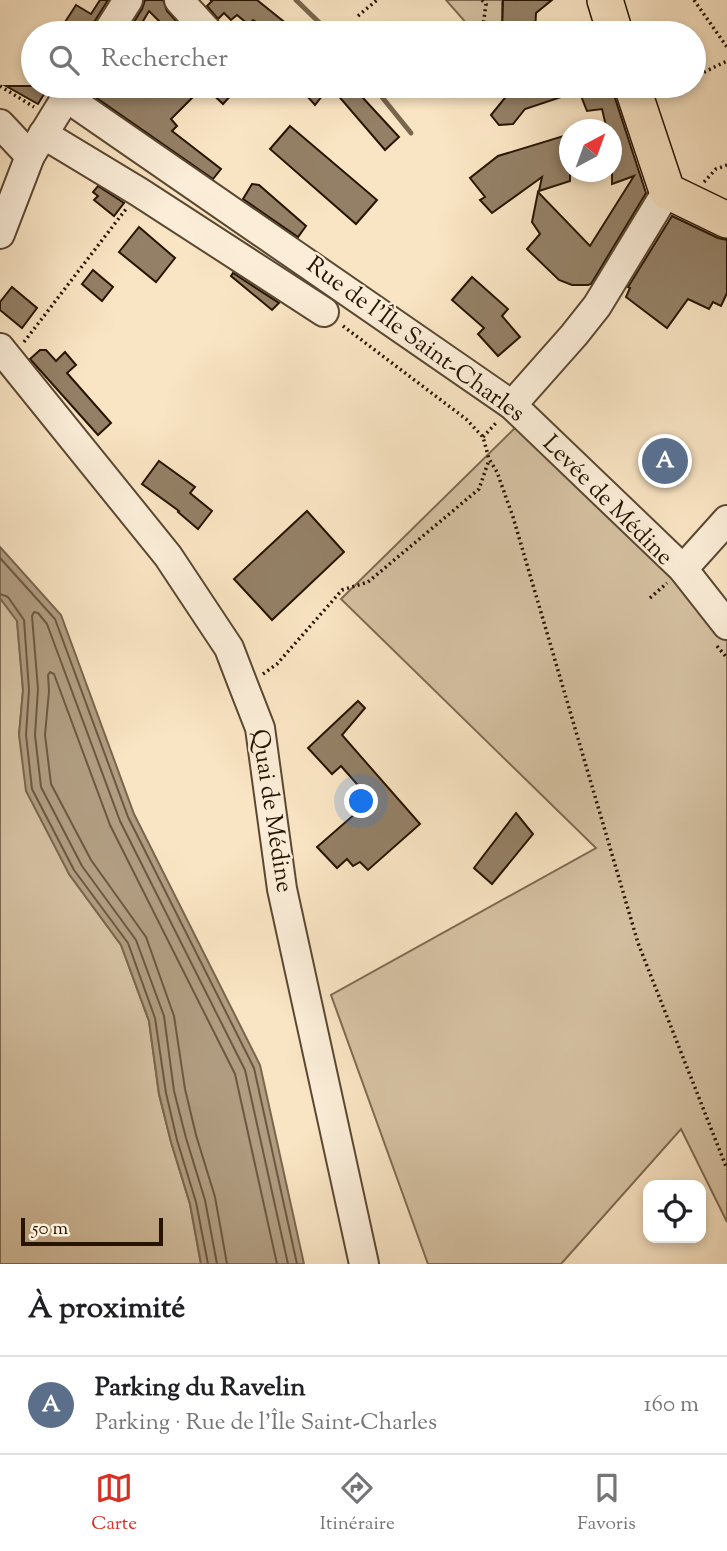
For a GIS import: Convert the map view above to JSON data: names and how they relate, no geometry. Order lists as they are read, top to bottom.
{
  "streets": {
    "street": ["Rue de l'Île Saint-Charles", "Quai de Médine"]
  },
  "scale_bar": "50 m",
  "north": "top right",
  "page": {
    "search": "Rechercher",
    "pins": "A",
    "scale": "50 m",
    "heading": "À proximité",
    "list": [
      {
        "mark": "A",
        "name": "Parking du Ravelin",
        "note": "Parking · Rue de l'Île Saint-Charles",
        "value": "160 m"
      }
    ],
    "nav": ["Carte", "Itinéraire", "Favoris"]
  }
}
